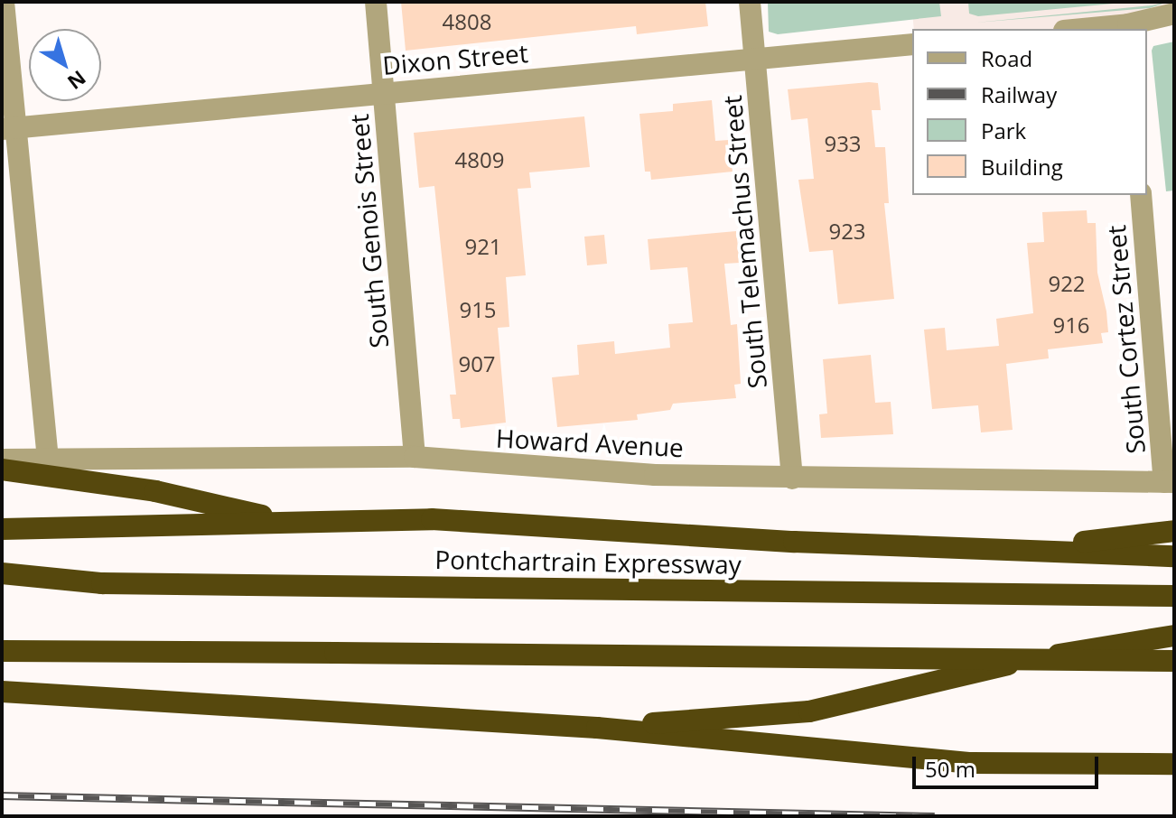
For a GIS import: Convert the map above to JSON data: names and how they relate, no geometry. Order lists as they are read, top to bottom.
{
  "streets": {
    "highway": ["Pontchartrain Expressway"],
    "street": [
      "Dixon Street",
      "South Genois Street",
      "South Telemachus Street",
      "South Cortez Street",
      "Howard Avenue"
    ]
  },
  "crossings": [
    ["Dixon Street", "South Genois Street"],
    ["Dixon Street", "South Telemachus Street"],
    ["South Genois Street", "Howard Avenue"],
    ["South Telemachus Street", "Howard Avenue"],
    ["South Cortez Street", "Howard Avenue"]
  ],
  "house_numbers": [
    "4808",
    "933",
    "4809",
    "923",
    "921",
    "922",
    "915",
    "916",
    "907"
  ],
  "legend": [
    "Road",
    "Railway",
    "Park",
    "Building"
  ],
  "scale_bar": "50 m",
  "north": "bottom right"
}
